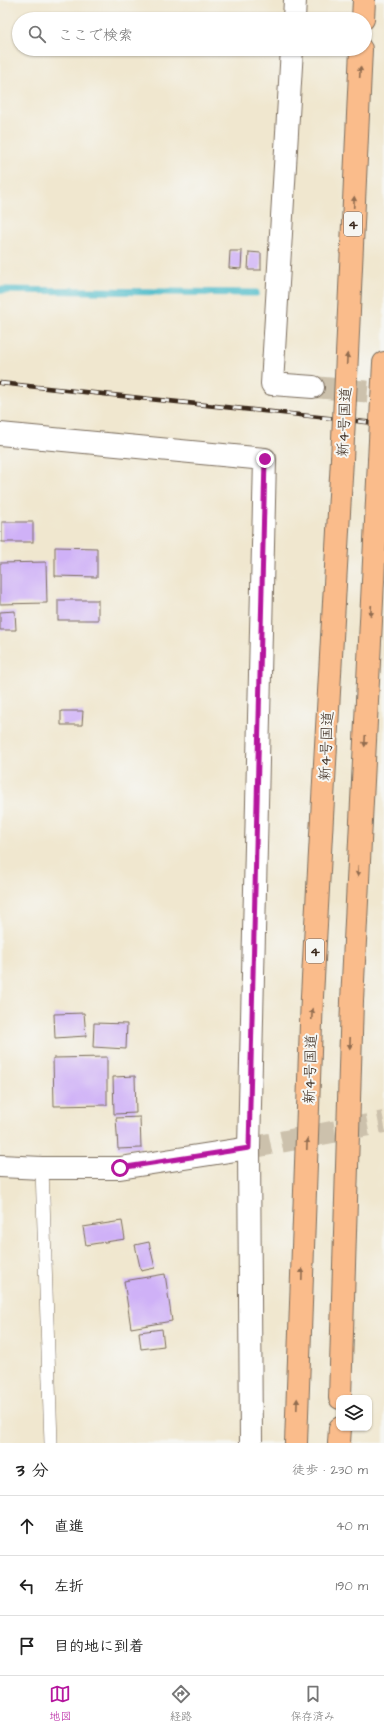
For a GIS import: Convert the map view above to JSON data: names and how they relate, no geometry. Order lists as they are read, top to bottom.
{
  "streets": {
    "highway": ["4", "新4号国道"]
  },
  "page": {
    "search": "ここで検索",
    "heading": ["3 分", "徒歩 · 230 m"],
    "list": [
      ["直進", "40 m"],
      ["左折", "190 m"],
      "目的地に到着"
    ],
    "nav": ["地図", "経路", "保存済み"]
  }
}
